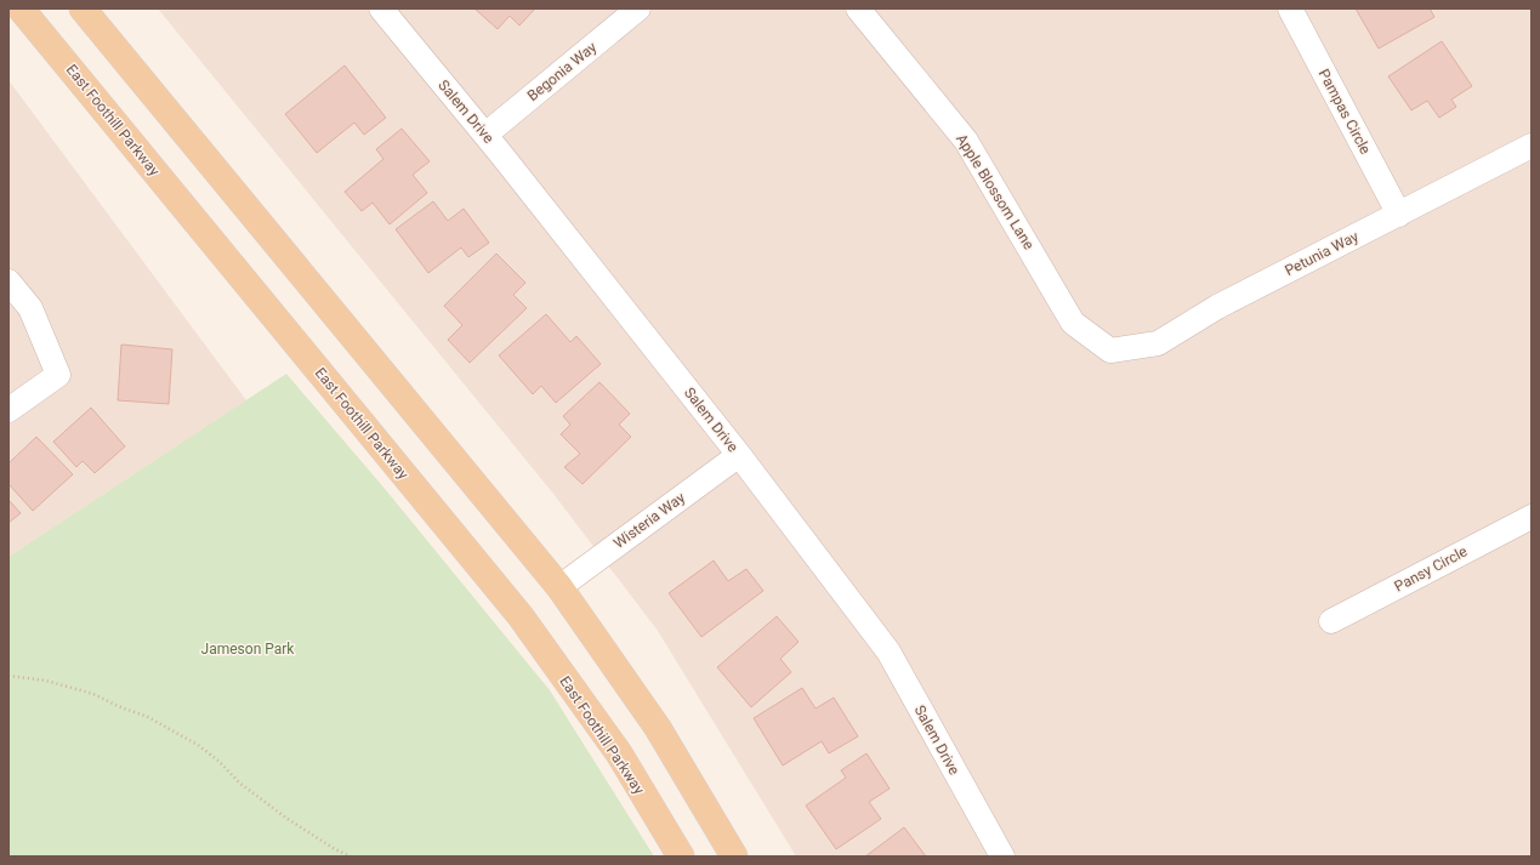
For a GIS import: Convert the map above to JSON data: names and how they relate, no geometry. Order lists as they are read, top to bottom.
{
  "streets": {
    "main road": ["East Foothill Parkway"],
    "street": [
      "Begonia Way",
      "Salem Drive",
      "Pampas Circle",
      "Apple Blossom Lane",
      "Petunia Way",
      "Wisteria Way",
      "Pansy Circle"
    ]
  },
  "crossings": [
    ["Begonia Way", "Salem Drive"],
    ["Salem Drive", "Wisteria Way"],
    ["Pampas Circle", "Petunia Way"],
    ["Apple Blossom Lane", "Petunia Way"]
  ],
  "parks": ["Jameson Park"]
}
